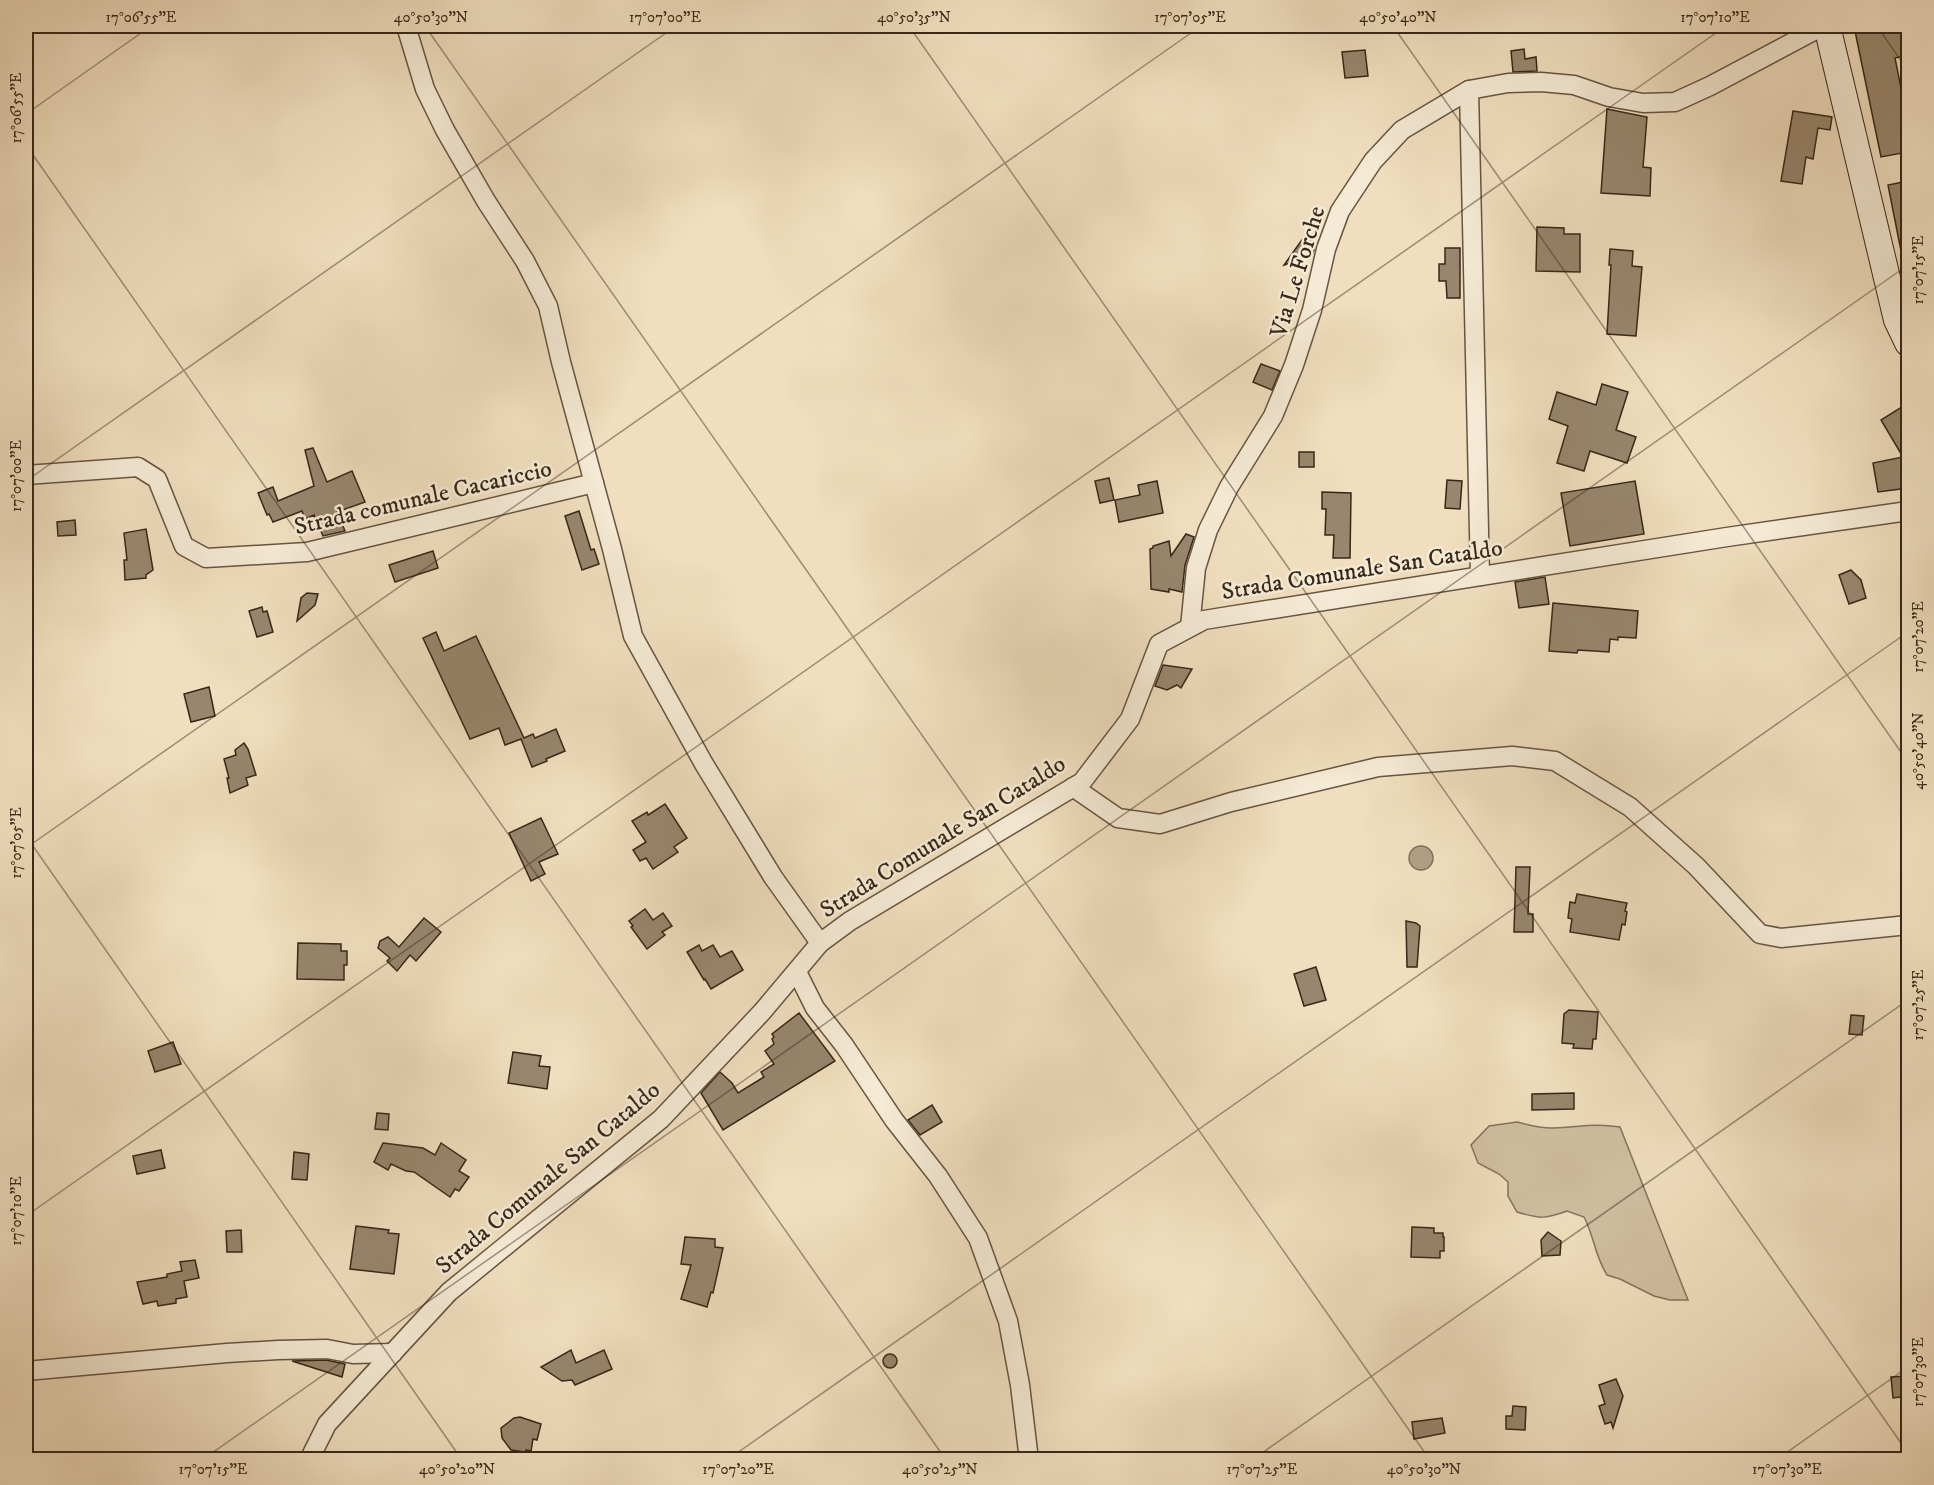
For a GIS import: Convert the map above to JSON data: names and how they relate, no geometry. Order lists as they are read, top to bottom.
{
  "streets": {
    "street": ["Via Le Forche", "Strada comunale Cacariccio", "Strada Comunale San Cataldo"]
  },
  "crossings": [
    ["Via Le Forche", "Strada Comunale San Cataldo"]
  ],
  "coordinates": [
    "17°06'55\"E",
    "40°50'30\"N",
    "17°07'00\"E",
    "40°50'35\"N",
    "17°07'05\"E",
    "40°50'40\"N",
    "17°07'10\"E",
    "17°07'15\"E",
    "17°07'20\"E",
    "17°07'25\"E",
    "17°07'30\"E",
    "40°50'20\"N",
    "40°50'25\"N"
  ]
}
